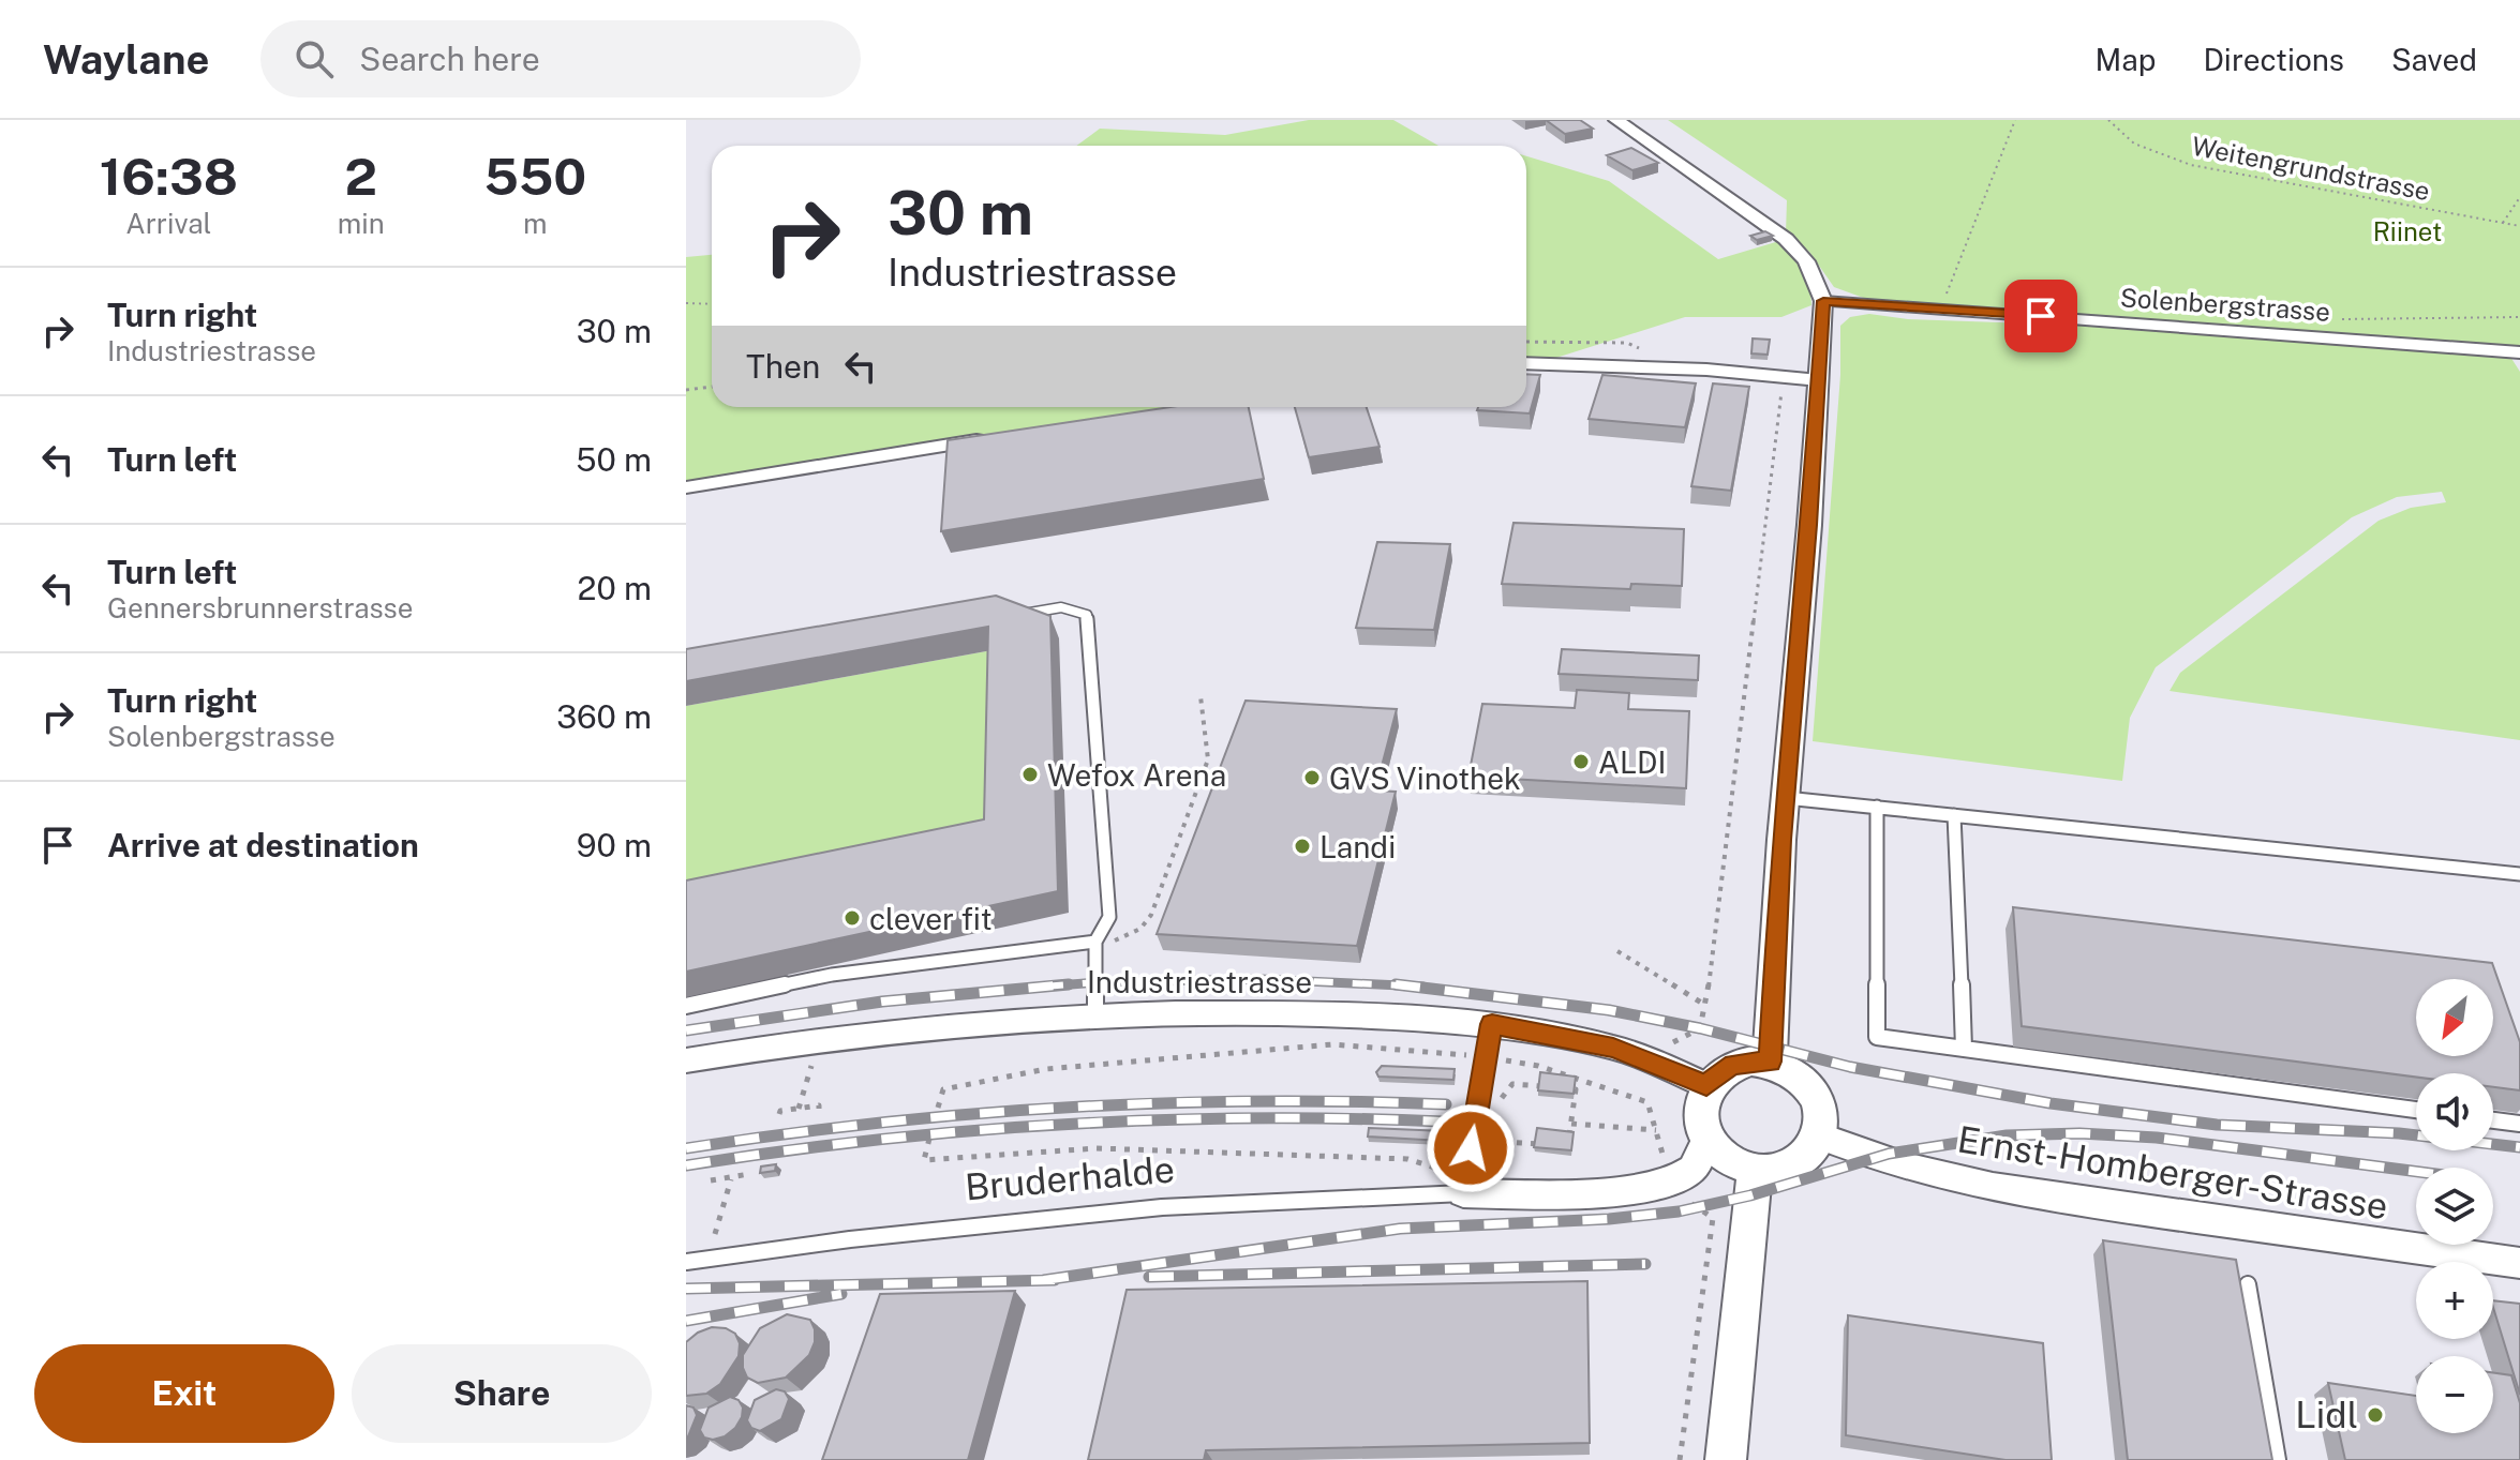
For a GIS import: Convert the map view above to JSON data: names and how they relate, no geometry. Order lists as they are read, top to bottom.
{
  "streets": {
    "street": [
      "Solenbergstrasse",
      "Industriestrasse",
      "Ernst-Homberger-Strasse",
      "Bruderhalde"
    ],
    "path": ["Weitengrundstrasse"]
  },
  "crossings": [
    ["Industriestrasse", "Ernst-Homberger-Strasse"],
    ["Industriestrasse", "Bruderhalde"],
    ["Ernst-Homberger-Strasse", "Bruderhalde"]
  ],
  "parks": ["Riinet"],
  "places": [
    "ALDI",
    "Wefox Arena",
    "GVS Vinothek",
    "Landi",
    "clever fit",
    "Lidl"
  ],
  "north": "bottom left",
  "page": {
    "header": "Waylane",
    "search": "Search here",
    "nav": ["Map", "Directions", "Saved"],
    "eta": [
      "16:38",
      "Arrival",
      "2",
      "min",
      "550",
      "m"
    ],
    "turn": ["30 m", "Industriestrasse"],
    "list": [
      {
        "name": "Turn right",
        "note": "Industriestrasse",
        "value": "30 m"
      },
      {
        "name": "Turn left",
        "value": "50 m"
      },
      {
        "name": "Turn left",
        "note": "Gennersbrunnerstrasse",
        "value": "20 m"
      },
      {
        "name": "Turn right",
        "note": "Solenbergstrasse",
        "value": "360 m"
      },
      {
        "name": "Arrive at destination",
        "value": "90 m"
      }
    ],
    "then": "Then",
    "map_buttons": ["+", "−"],
    "buttons": ["Exit", "Share"]
  }
}
